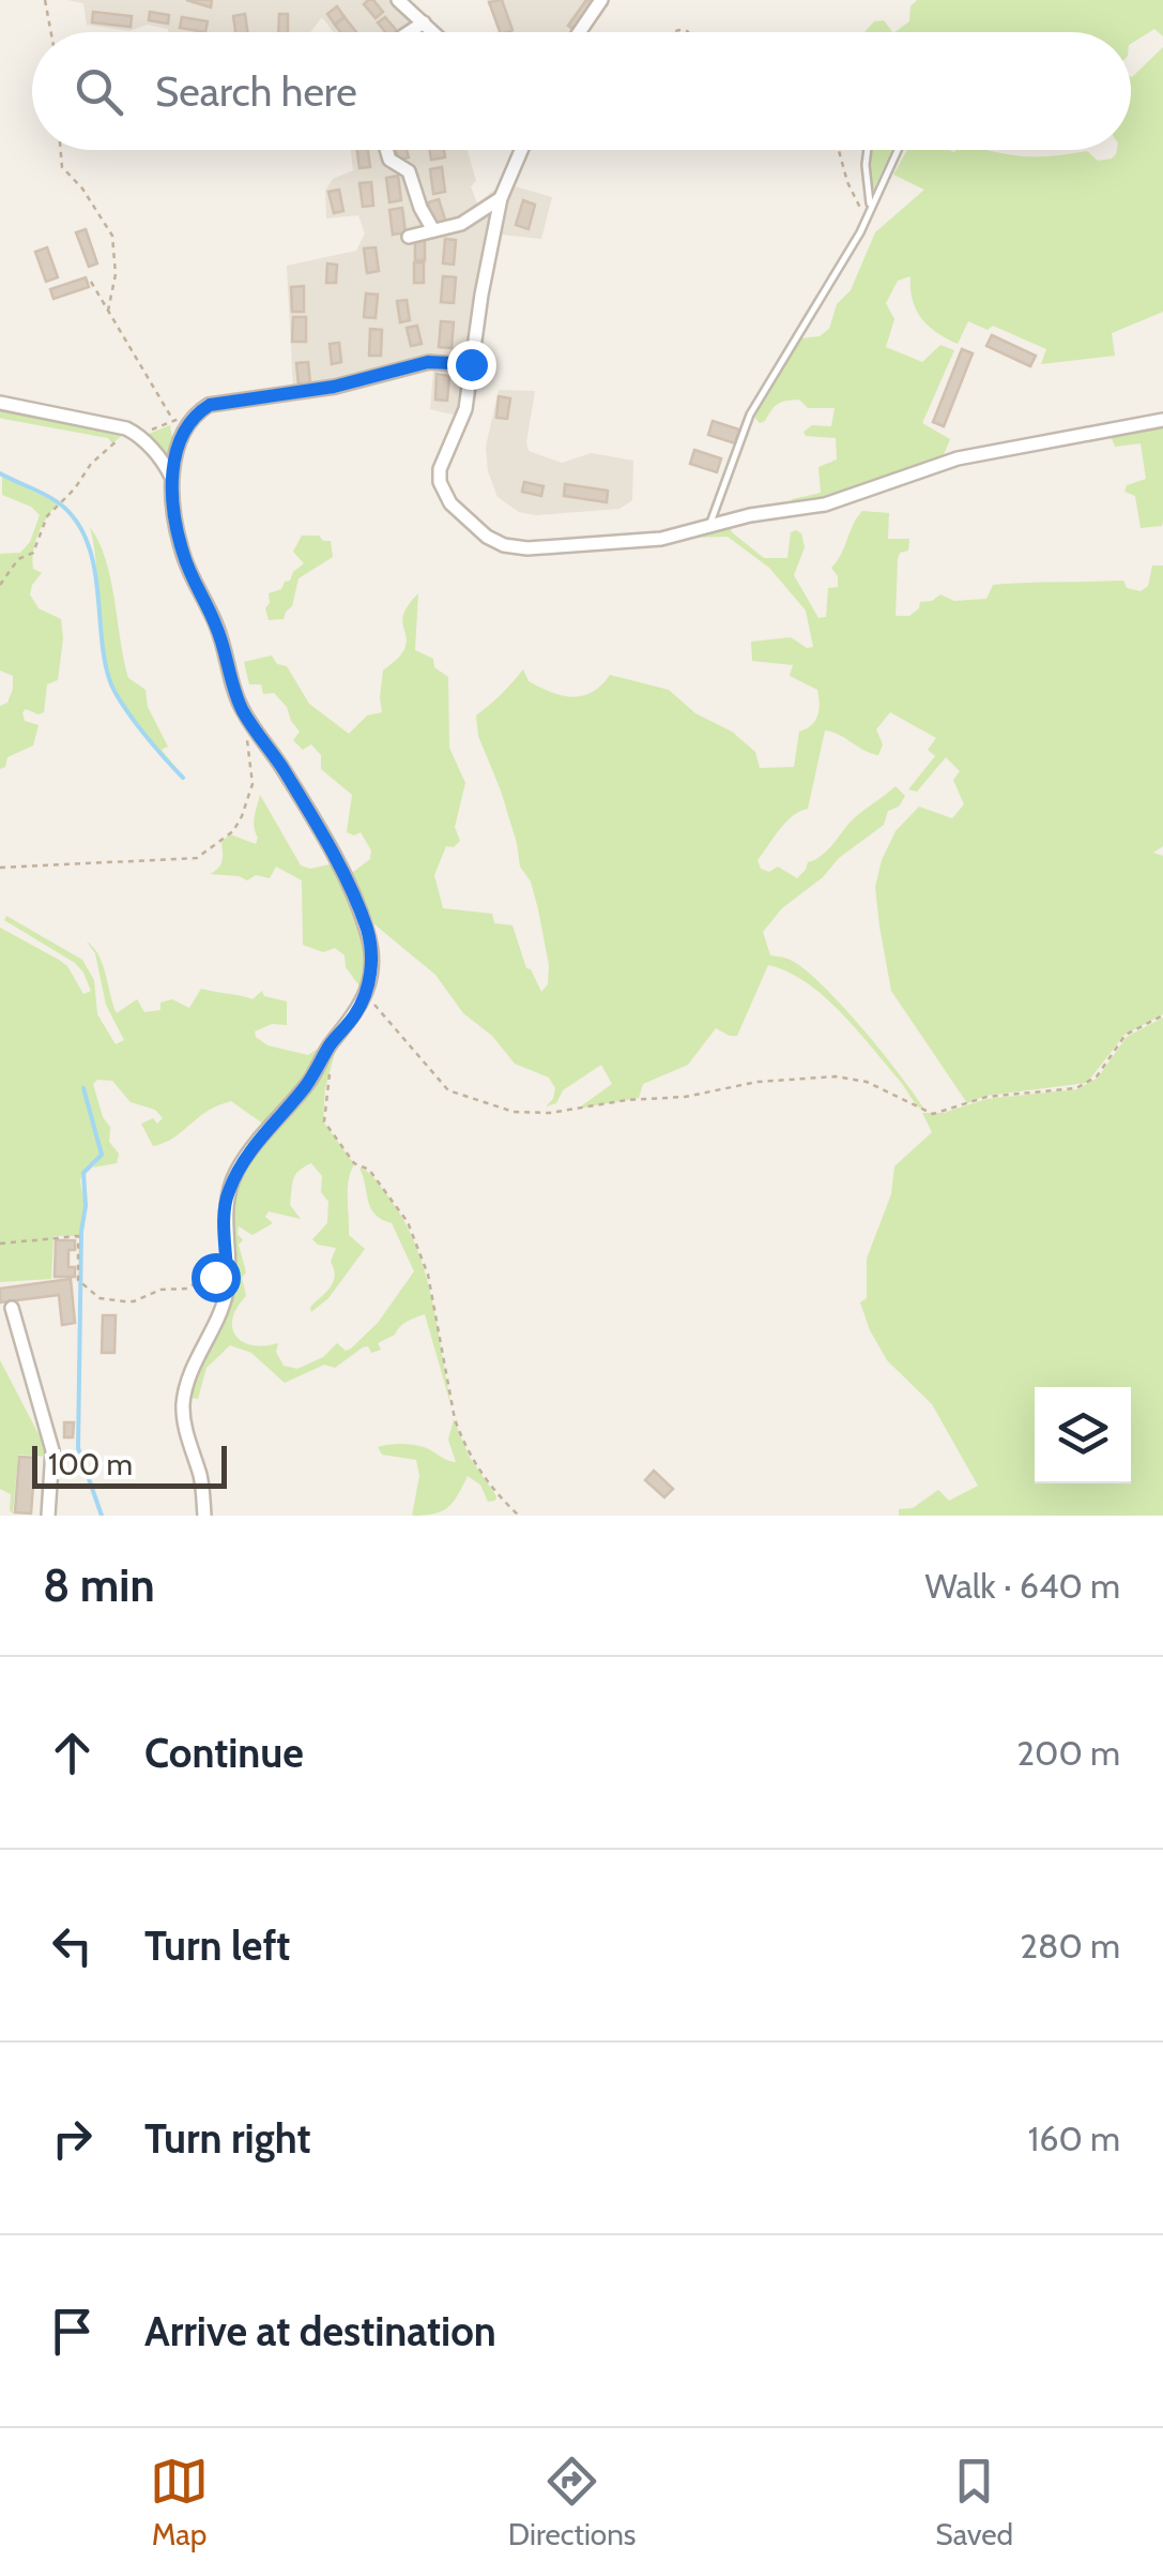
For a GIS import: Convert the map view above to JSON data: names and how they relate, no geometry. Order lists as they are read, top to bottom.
{
  "scale_bar": "100 m",
  "page": {
    "search": "Search here",
    "scale": "100 m",
    "heading": ["8 min", "Walk · 640 m"],
    "list": [
      ["Continue", "200 m"],
      ["Turn left", "280 m"],
      ["Turn right", "160 m"],
      "Arrive at destination"
    ],
    "nav": ["Map", "Directions", "Saved"]
  }
}
